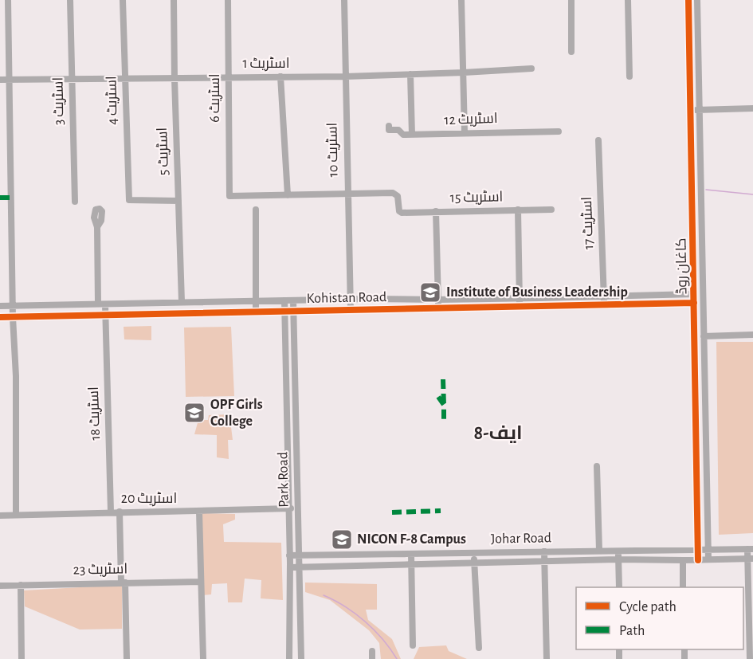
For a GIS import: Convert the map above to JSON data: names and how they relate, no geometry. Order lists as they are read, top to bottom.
{
  "streets": {
    "street": [
      "اسٹریٹ 1",
      "اسٹریٹ 6",
      "اسٹریٹ 4",
      "اسٹریٹ 3",
      "اسٹریٹ 12",
      "اسٹریٹ 10",
      "اسٹریٹ 5",
      "اسٹریٹ 15",
      "اسٹریٹ 17",
      "کاغان روڈ",
      "Kohistan Road",
      "اسٹریٹ 18",
      "Park Road",
      "اسٹریٹ 20",
      "Johar Road",
      "اسٹریٹ 23"
    ]
  },
  "crossings": [
    ["اسٹریٹ 1", "اسٹریٹ 6"],
    ["اسٹریٹ 1", "اسٹریٹ 4"],
    ["اسٹریٹ 1", "اسٹریٹ 3"],
    ["اسٹریٹ 1", "اسٹریٹ 10"],
    ["اسٹریٹ 1", "اسٹریٹ 5"],
    ["اسٹریٹ 4", "اسٹریٹ 5"],
    ["اسٹریٹ 10", "اسٹریٹ 15"],
    ["اسٹریٹ 10", "Kohistan Road"],
    ["اسٹریٹ 5", "Kohistan Road"],
    ["اسٹریٹ 17", "Kohistan Road"],
    ["کاغان روڈ", "Kohistan Road"],
    ["کاغان روڈ", "Johar Road"],
    ["Kohistan Road", "اسٹریٹ 18"],
    ["Kohistan Road", "Park Road"],
    ["اسٹریٹ 18", "اسٹریٹ 20"],
    ["Park Road", "اسٹریٹ 20"],
    ["Park Road", "Johar Road"]
  ],
  "districts": ["ایف-8"],
  "places": {
    "school or university": ["Institute of Business Leadership", "OPF Girls College", "NICON F-8 Campus"]
  },
  "legend": ["Cycle path", "Path"]
}
